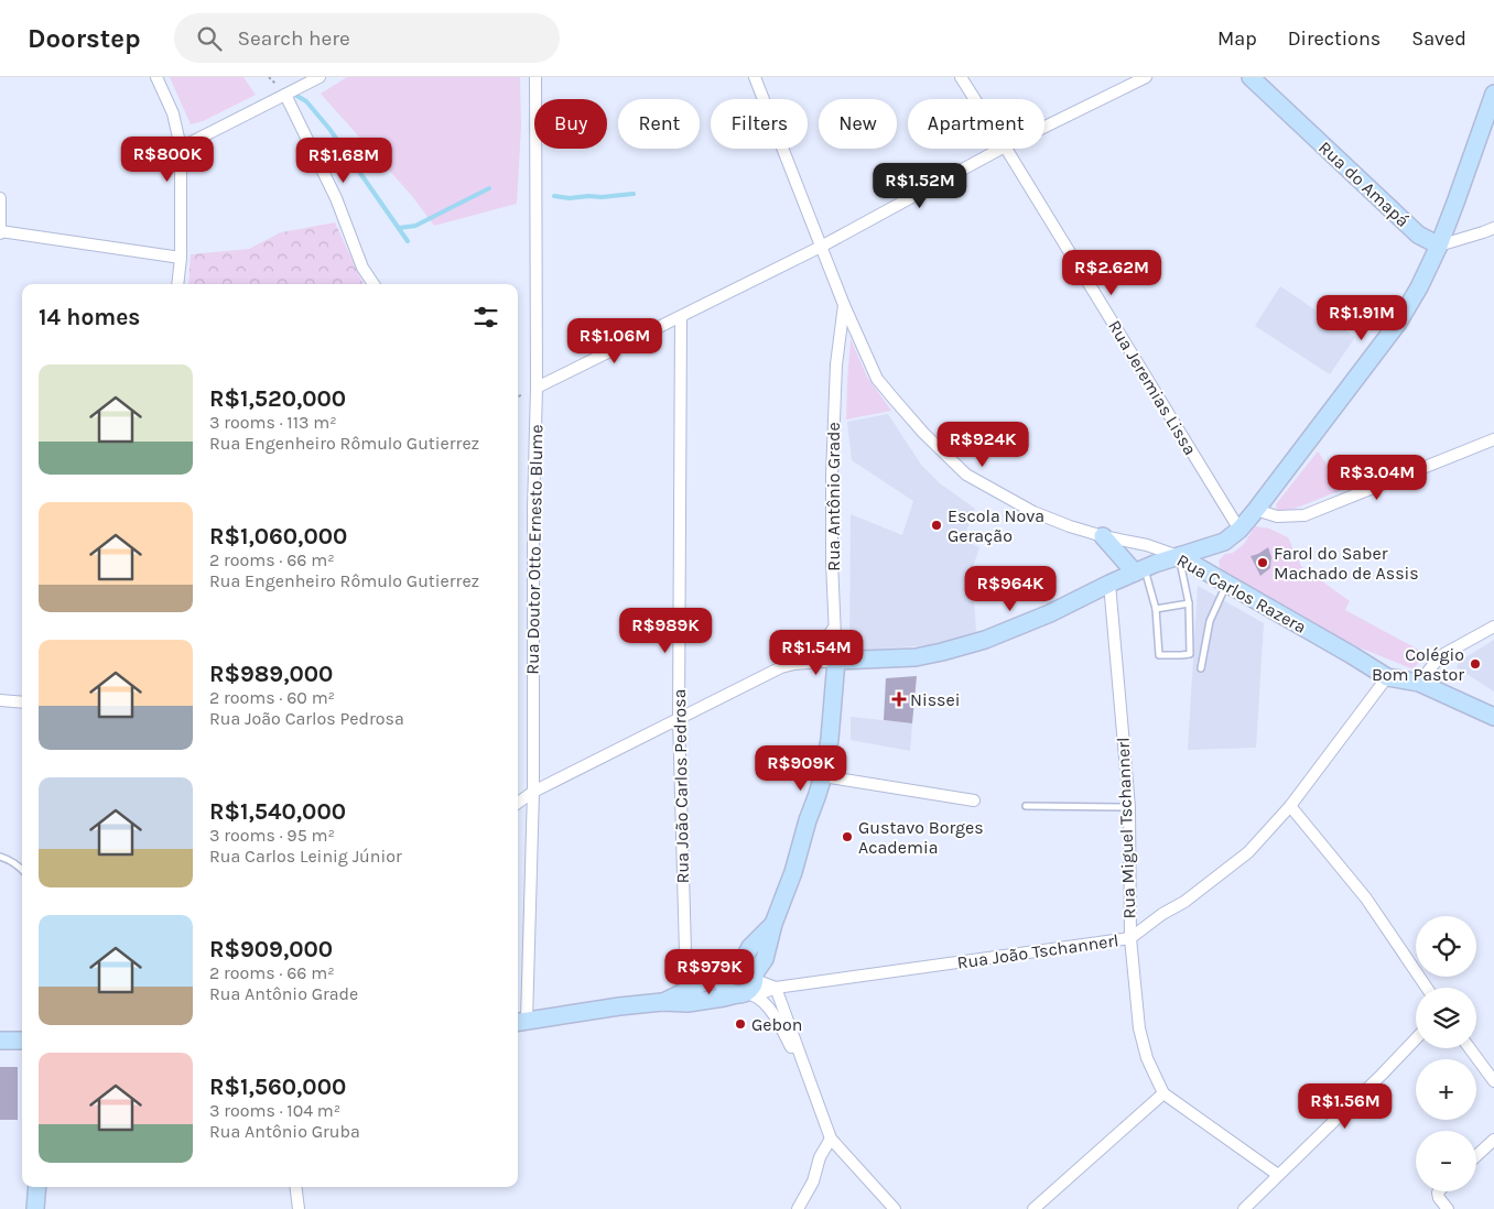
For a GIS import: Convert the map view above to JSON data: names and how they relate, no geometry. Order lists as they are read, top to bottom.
{
  "streets": {
    "main road": ["Rua do Amapá", "Rua Antônio Grade", "Rua Carlos Razera"],
    "street": [
      "Rua Jeremias Lissa",
      "Rua Doutor Otto Ernesto Blume",
      "Rua João Carlos Pedrosa",
      "Rua Miguel Tschannerl",
      "Rua João Tschannerl"
    ]
  },
  "crossings": [
    ["Rua Antônio Grade", "Rua Carlos Razera"],
    ["Rua Antônio Grade", "Rua João Tschannerl"],
    ["Rua Carlos Razera", "Rua João Tschannerl"],
    ["Rua Miguel Tschannerl", "Rua João Tschannerl"]
  ],
  "places": {
    "other": [
      "Escola Nova Geração",
      "Farol do Saber Machado de Assis",
      "Colégio Bom Pastor",
      "Gustavo Borges Academia",
      "Gebon"
    ],
    "health": ["Nissei"]
  },
  "page": {
    "header": "Doorstep",
    "search": "Search here",
    "nav": ["Map", "Directions", "Saved"],
    "chip": [
      "Buy",
      "Rent",
      "Filters",
      "New",
      "Apartment"
    ],
    "price": [
      "R$800K",
      "R$1.68M",
      "R$1.52M",
      "R$2.62M",
      "R$1.91M",
      "R$1.06M",
      "R$924K",
      "R$3.04M",
      "R$964K",
      "R$989K",
      "R$1.54M",
      "R$909K",
      "R$979K",
      "R$1.56M"
    ],
    "heading": "14 homes",
    "list": [
      {
        "name": "R$1,520,000",
        "note": "3 rooms · 113 m² · Rua Engenheiro Rômulo Gutierrez"
      },
      {
        "name": "R$1,060,000",
        "note": "2 rooms · 66 m² · Rua Engenheiro Rômulo Gutierrez"
      },
      {
        "name": "R$989,000",
        "note": "2 rooms · 60 m² · Rua João Carlos Pedrosa"
      },
      {
        "name": "R$1,540,000",
        "note": "3 rooms · 95 m² · Rua Carlos Leinig Júnior"
      },
      {
        "name": "R$909,000",
        "note": "2 rooms · 66 m² · Rua Antônio Grade"
      },
      {
        "name": "R$1,560,000",
        "note": "3 rooms · 104 m² · Rua Antônio Gruba"
      }
    ],
    "map_buttons": ["+", "−"]
  }
}
